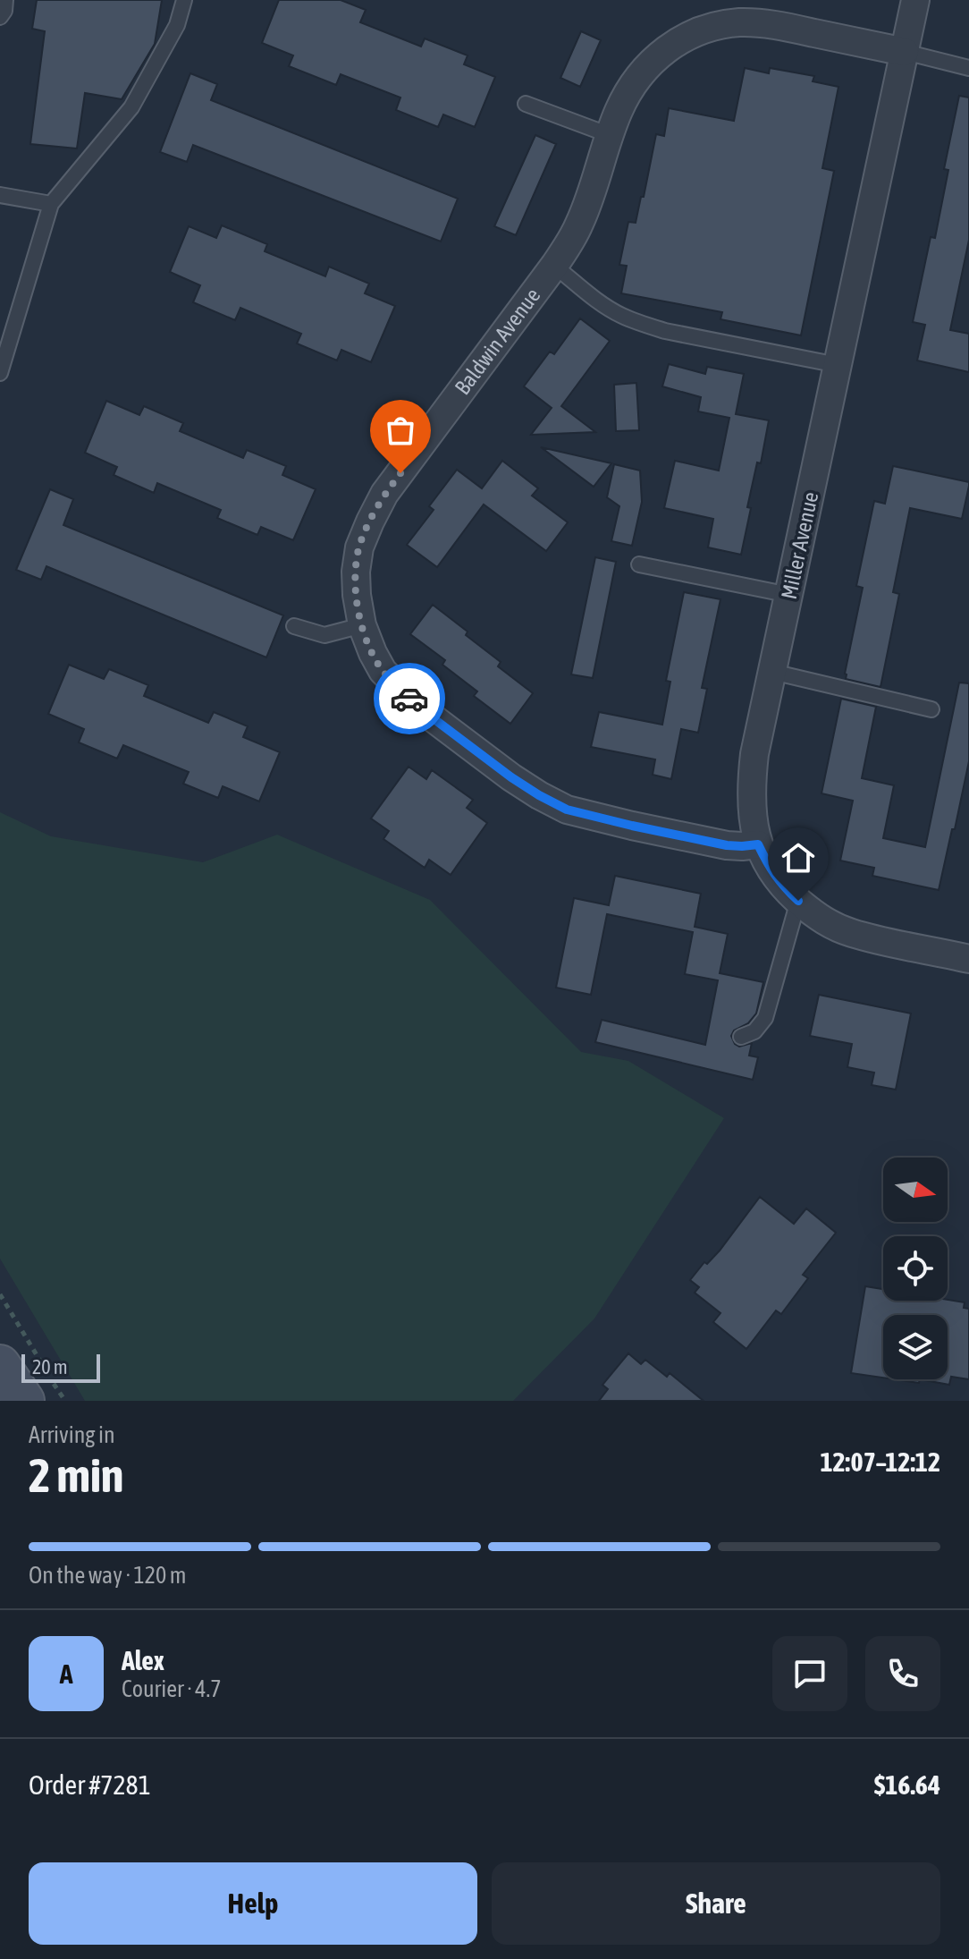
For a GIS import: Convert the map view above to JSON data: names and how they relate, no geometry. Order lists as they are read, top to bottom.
{
  "streets": {
    "street": ["Baldwin Avenue", "Miller Avenue"]
  },
  "crossings": [
    ["Baldwin Avenue", "Miller Avenue"]
  ],
  "scale_bar": "20 m",
  "north": "right",
  "page": {
    "scale": "20 m",
    "heading": ["2 min", "Arriving in", "12:07–12:12"],
    "panel": [
      "Alex",
      "Courier · 4.7",
      "Order #7281",
      "$16.64"
    ],
    "bar": "On the way · 120 m",
    "round": "A",
    "buttons": ["Help", "Share"]
  }
}
